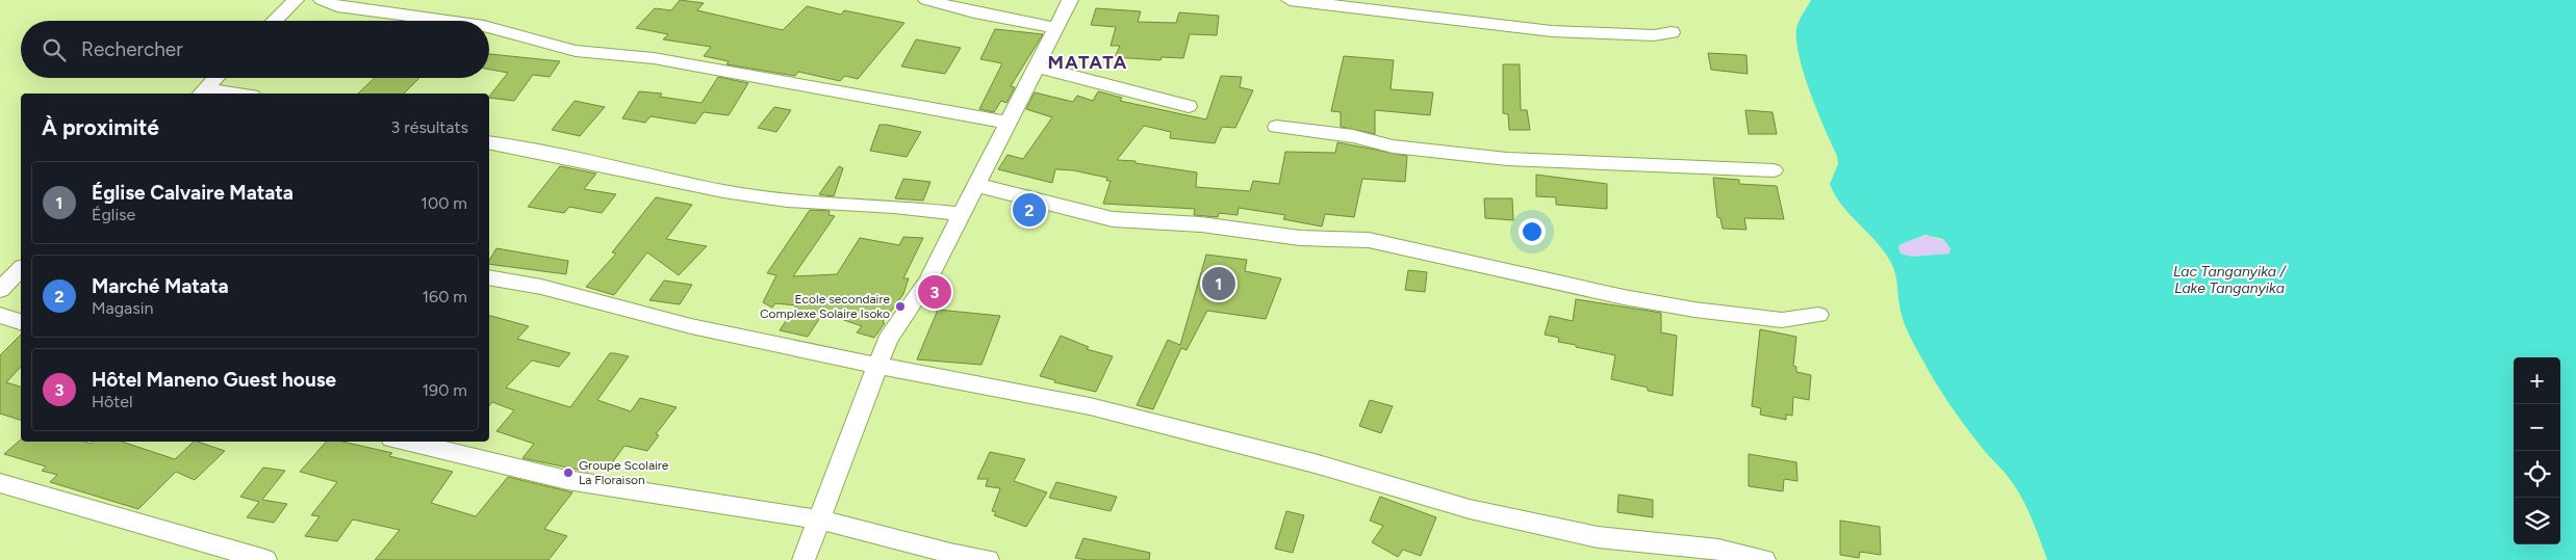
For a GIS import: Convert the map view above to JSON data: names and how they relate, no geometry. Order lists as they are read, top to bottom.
{
  "districts": ["MATATA"],
  "water": ["Lac Tanganyika / Lake Tanganyika"],
  "places": ["Ecole secondaire Complexe Solaire Isoko", "Groupe Scolaire La Floraison"],
  "page": {
    "search": "Rechercher",
    "heading": ["À proximité", "3 résultats"],
    "list": [
      {
        "mark": "1",
        "name": "Église Calvaire Matata",
        "note": "Église",
        "value": "100 m"
      },
      {
        "mark": "2",
        "name": "Marché Matata",
        "note": "Magasin",
        "value": "160 m"
      },
      {
        "mark": "3",
        "name": "Hôtel Maneno Guest house",
        "note": "Hôtel",
        "value": "190 m"
      }
    ],
    "pins": ["2", "1", "3"],
    "map_buttons": ["+", "−"]
  }
}
